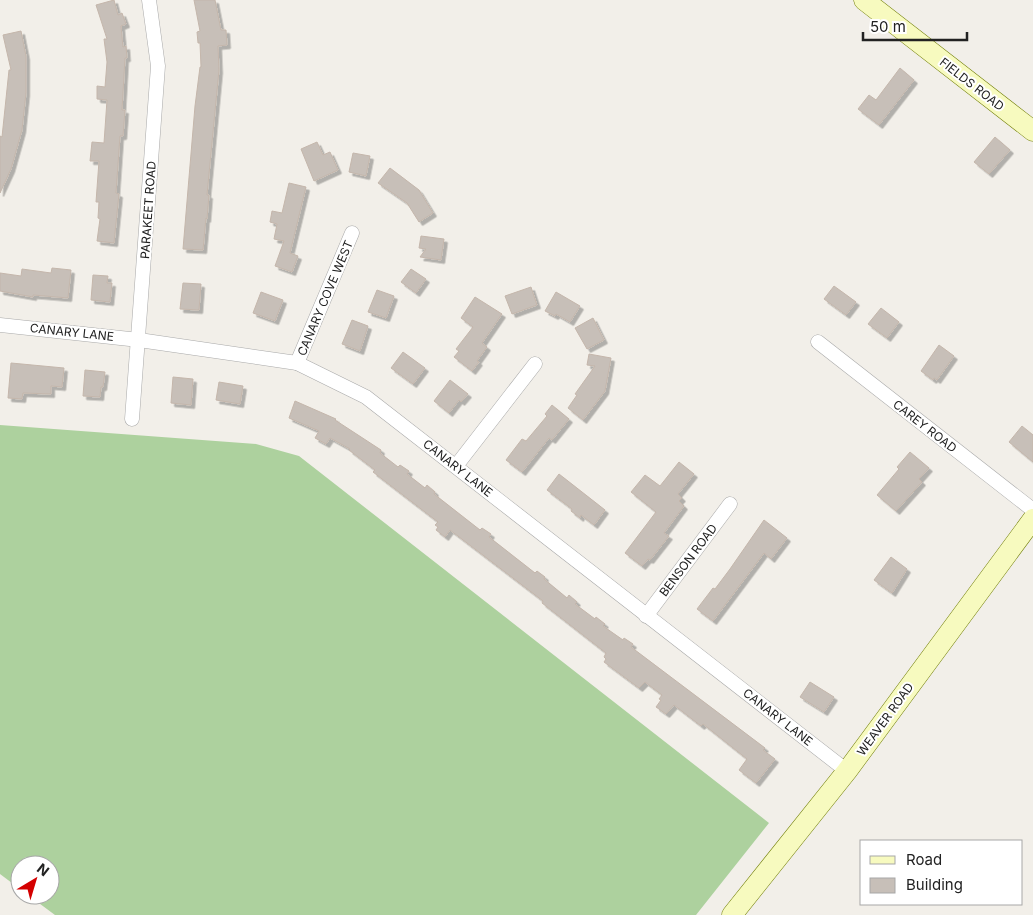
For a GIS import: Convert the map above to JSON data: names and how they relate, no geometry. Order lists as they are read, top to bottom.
{
  "streets": {
    "main road": ["FIELDS ROAD", "WEAVER ROAD"],
    "street": [
      "PARAKEET ROAD",
      "CANARY COVE WEST",
      "CANARY LANE",
      "CAREY ROAD",
      "BENSON ROAD"
    ]
  },
  "crossings": [
    ["PARAKEET ROAD", "CANARY LANE"],
    ["CANARY COVE WEST", "CANARY LANE"],
    ["CANARY LANE", "BENSON ROAD"],
    ["CANARY LANE", "WEAVER ROAD"]
  ],
  "legend": ["Road", "Building"],
  "scale_bar": "50 m",
  "north": "top right"
}
